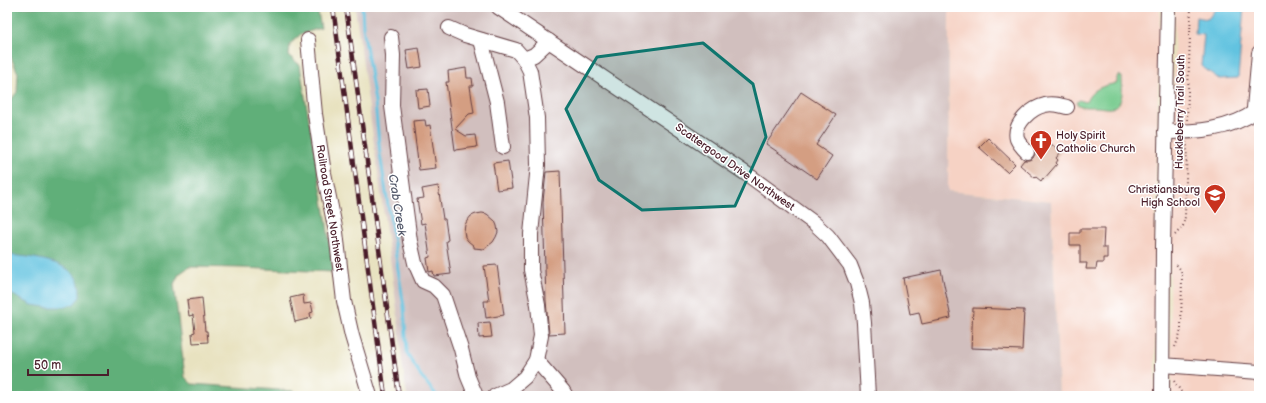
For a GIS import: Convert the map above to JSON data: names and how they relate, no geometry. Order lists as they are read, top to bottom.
{
  "streets": {
    "street": ["Scattergood Drive Northwest", "Railroad Street Northwest"],
    "path": ["Huckleberry Trail South"]
  },
  "water": ["Crab Creek"],
  "places": {
    "church": ["Holy Spirit Catholic Church"],
    "school or university": ["Christiansburg High School"]
  },
  "scale_bar": "50 m"
}
